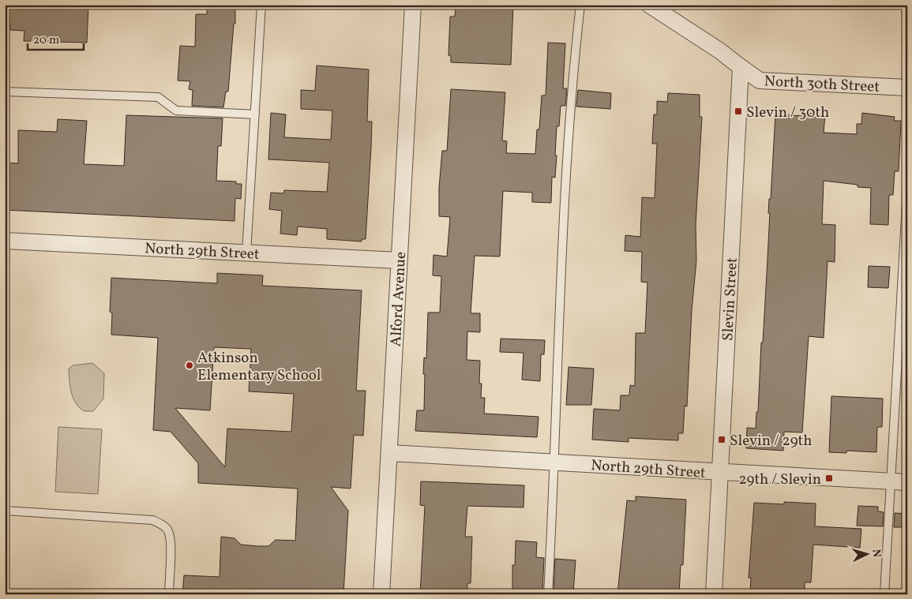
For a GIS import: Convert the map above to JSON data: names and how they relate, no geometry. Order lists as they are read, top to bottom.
{
  "streets": {
    "street": [
      "North 30th Street",
      "North 29th Street",
      "Alford Avenue",
      "Slevin Street"
    ]
  },
  "crossings": [
    ["North 30th Street", "Slevin Street"],
    ["North 29th Street", "Alford Avenue"],
    ["North 29th Street", "Slevin Street"]
  ],
  "places": {
    "transit": ["Slevin / 30th", "Slevin / 29th", "29th / Slevin"],
    "other": ["Atkinson Elementary School"]
  },
  "scale_bar": "20 m",
  "north": "right"
}
